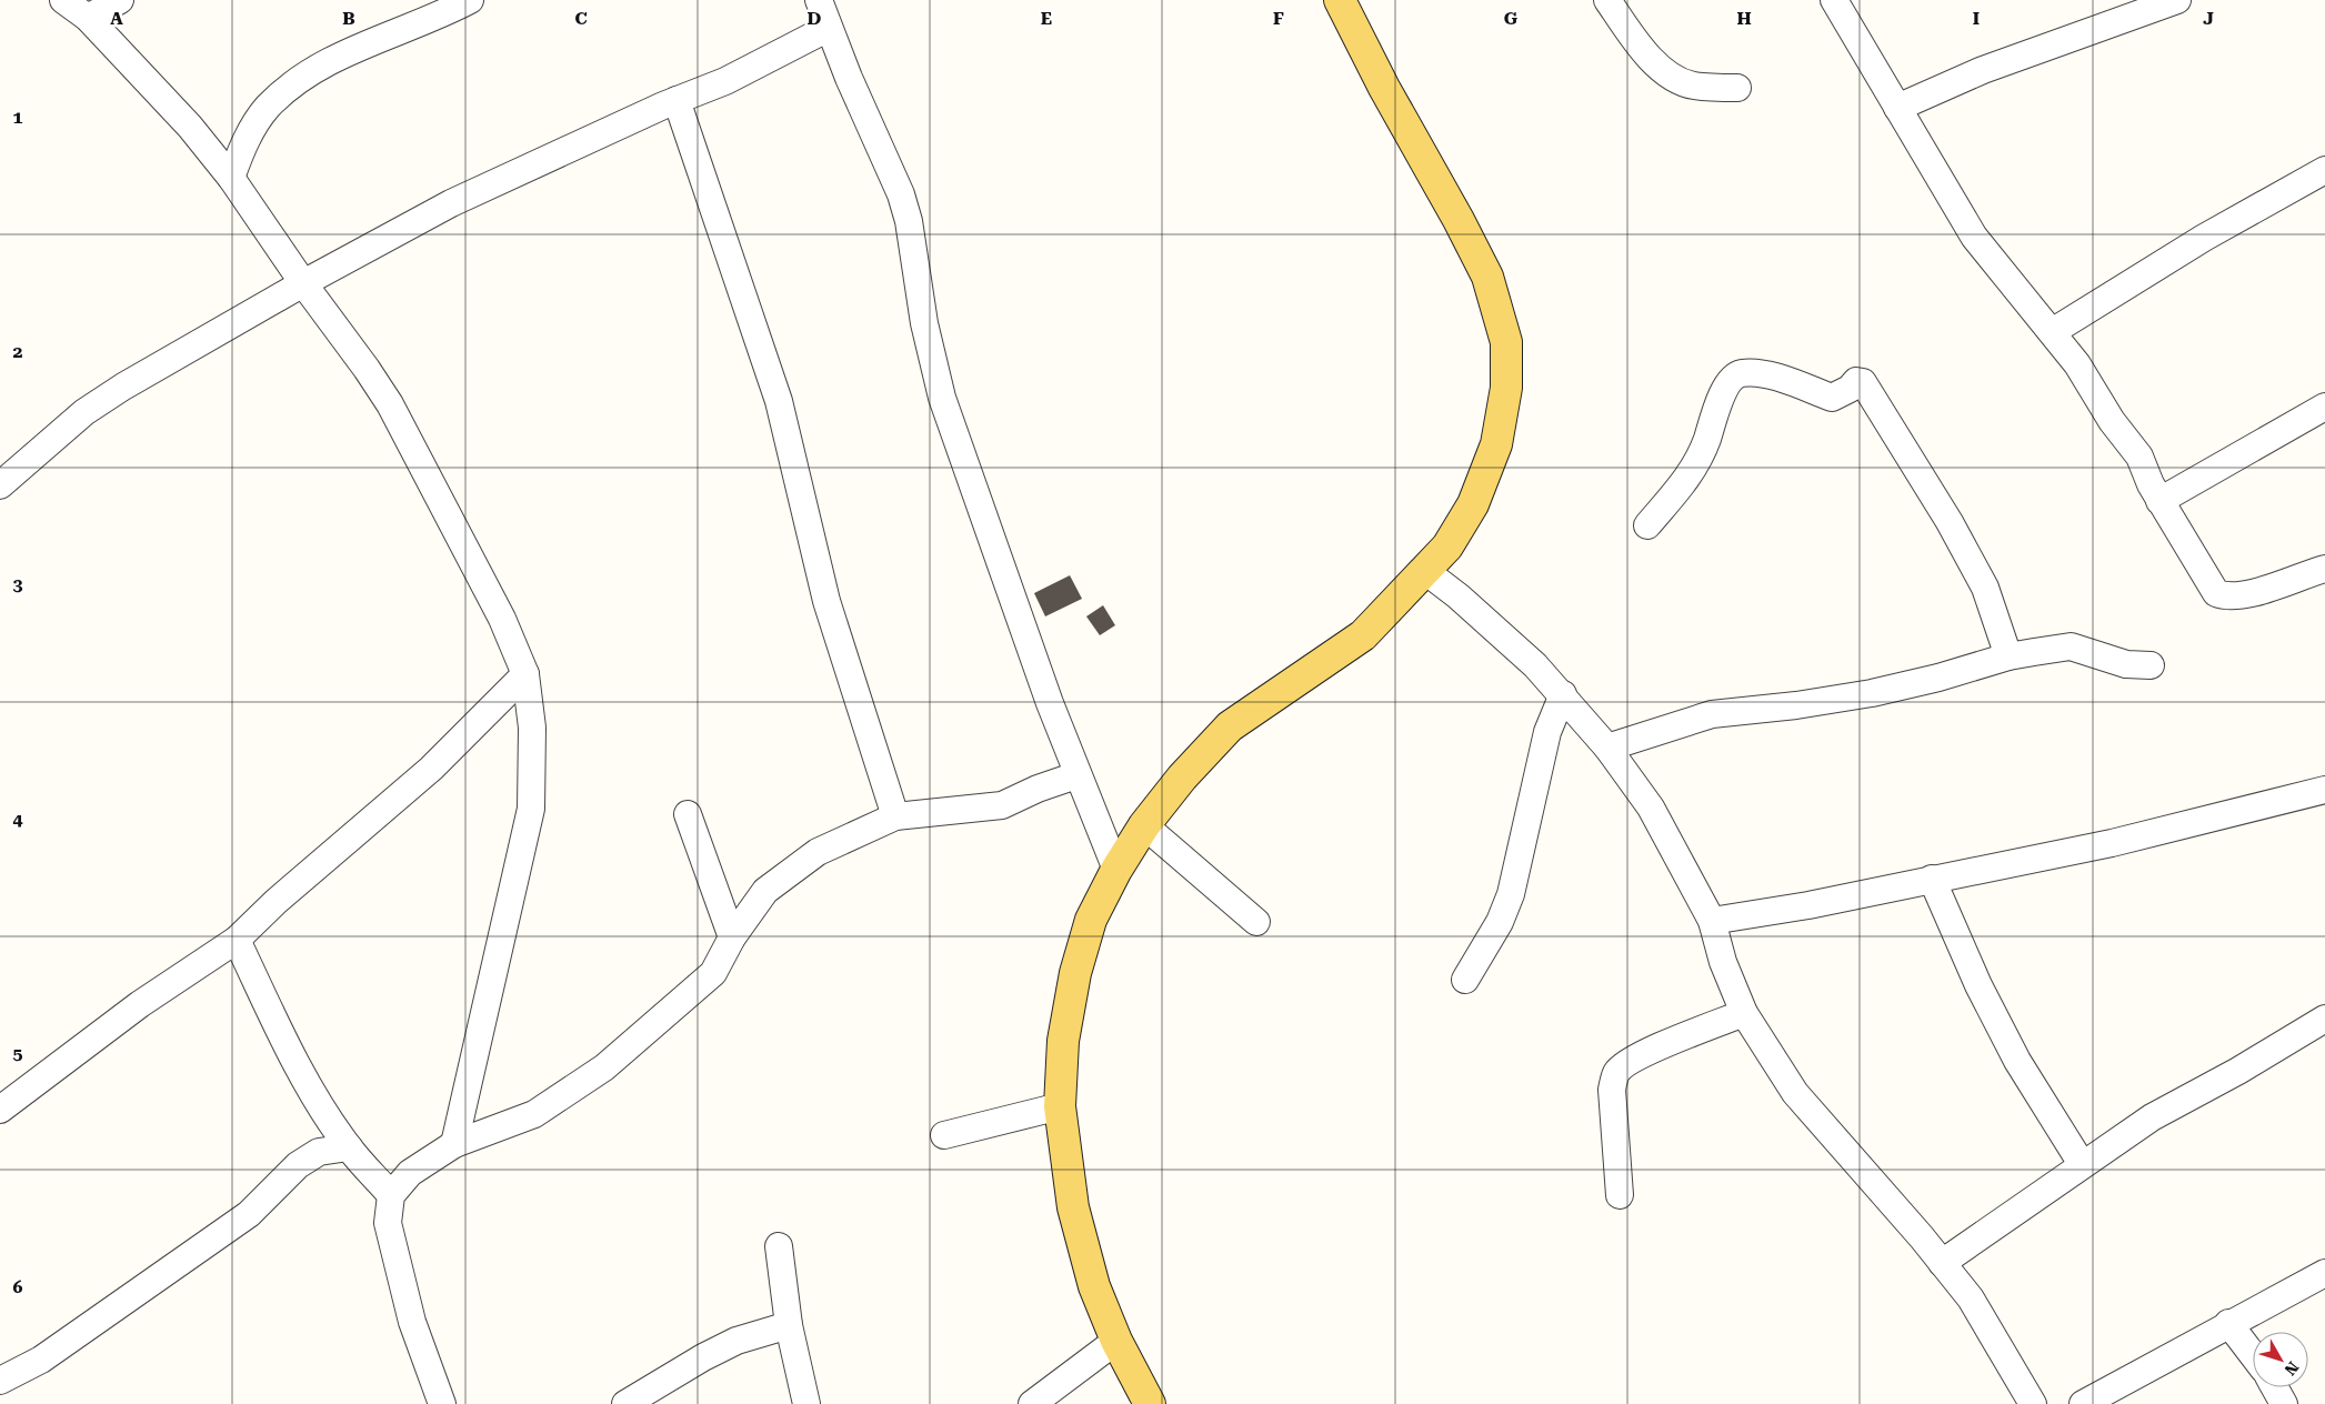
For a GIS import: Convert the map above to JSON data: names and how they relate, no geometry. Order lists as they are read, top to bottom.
{
  "north": "bottom right",
  "grid": {
    "columns": [
      "A",
      "B",
      "C",
      "D",
      "E",
      "F",
      "G",
      "H",
      "I",
      "J"
    ],
    "rows": [
      "1",
      "2",
      "3",
      "4",
      "5",
      "6"
    ]
  }
}
